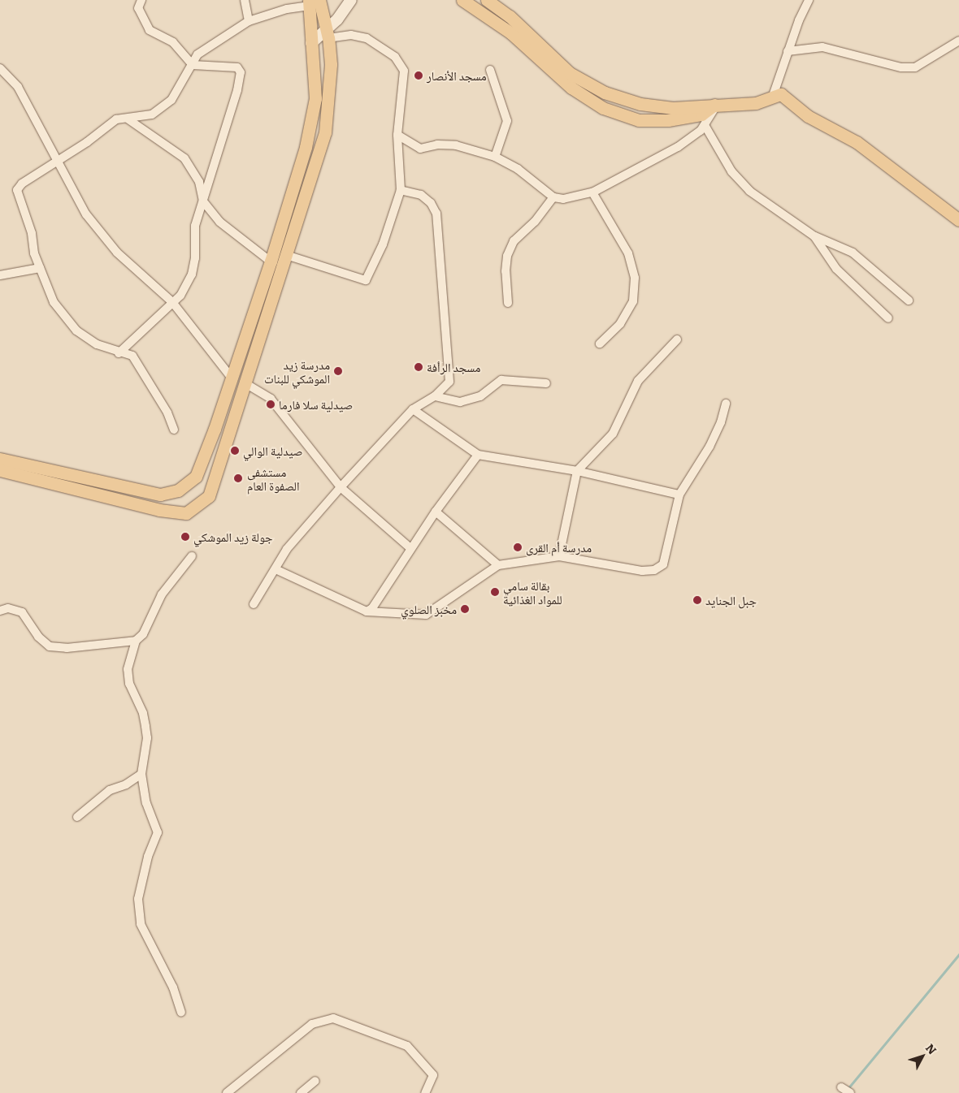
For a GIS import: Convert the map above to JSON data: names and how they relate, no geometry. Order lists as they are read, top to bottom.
{
  "places": [
    "مسجد الأنصار",
    "مسجد الرأفة",
    "مدرسة زيد الموشكي للبنات",
    "صيدلية سلا فارما",
    "صيدلية الوالي",
    "مستشفى الصفوة العام",
    "جولة زيد الموشكي",
    "مدرسة أم القرى",
    "بقالة سامي للمواد الغذائية",
    "جبل الجنايد",
    "مخبز الصلوي"
  ],
  "north": "top right"
}
